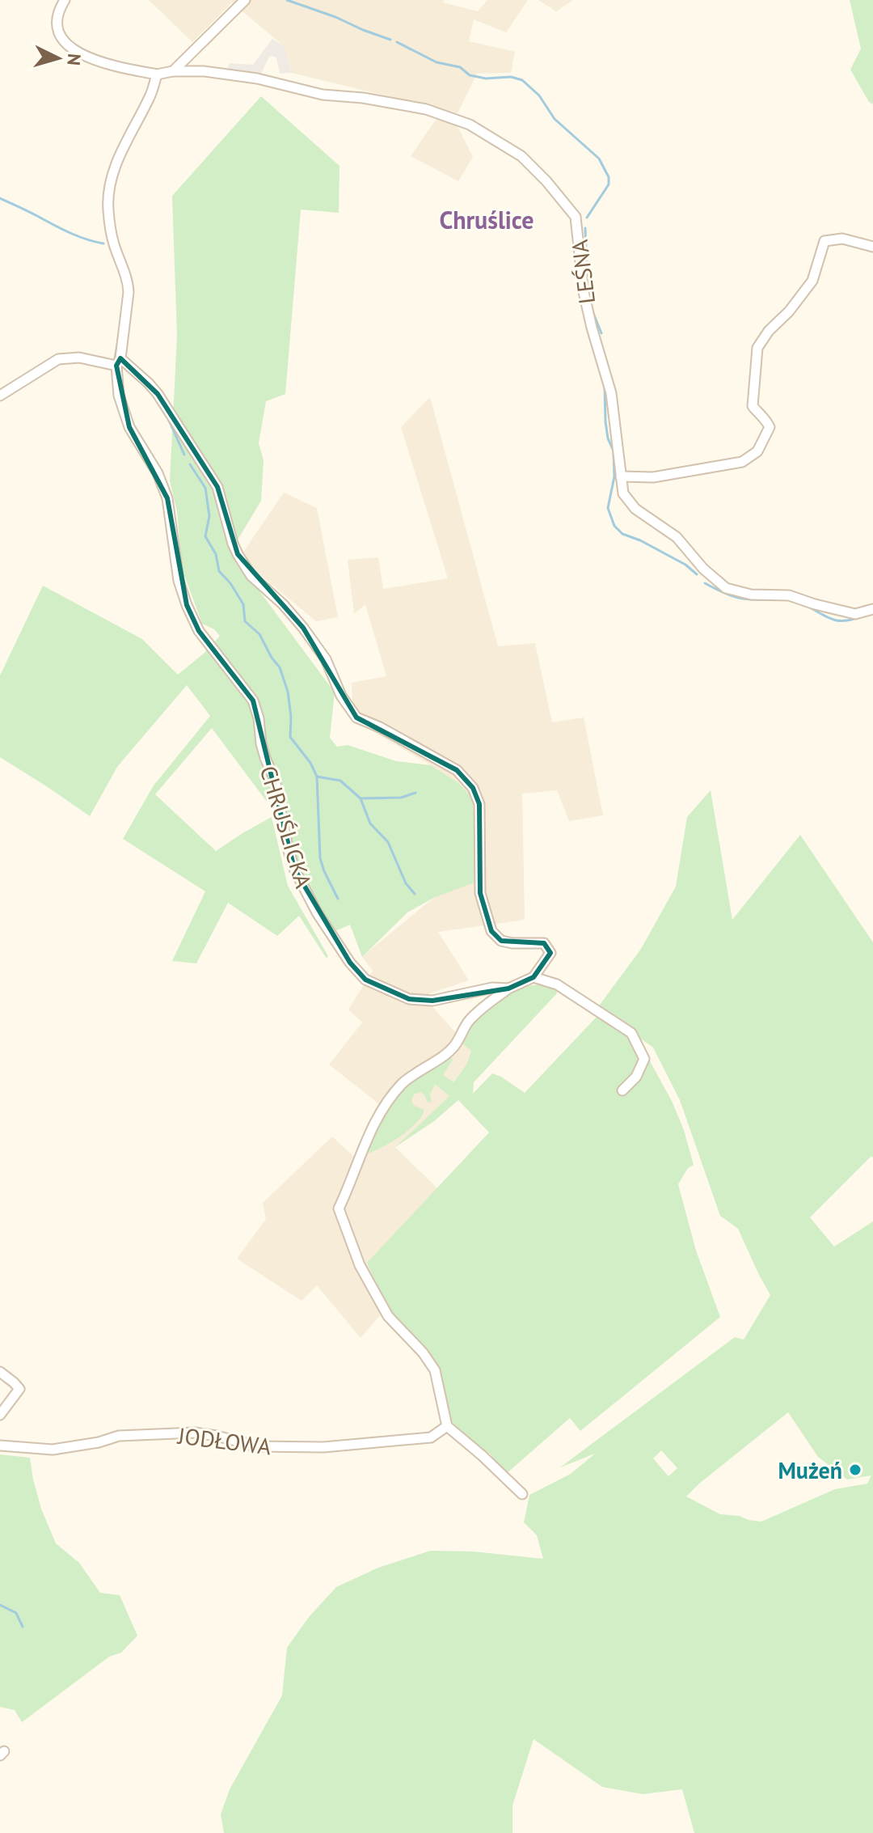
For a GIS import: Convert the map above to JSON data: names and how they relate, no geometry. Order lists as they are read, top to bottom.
{
  "streets": {
    "street": ["LEŚNA", "CHRUŚLICKA", "JODŁOWA"]
  },
  "crossings": [
    ["LEŚNA", "CHRUŚLICKA"]
  ],
  "districts": ["Chruślice"],
  "places": ["Mużeń"],
  "north": "right"
}
